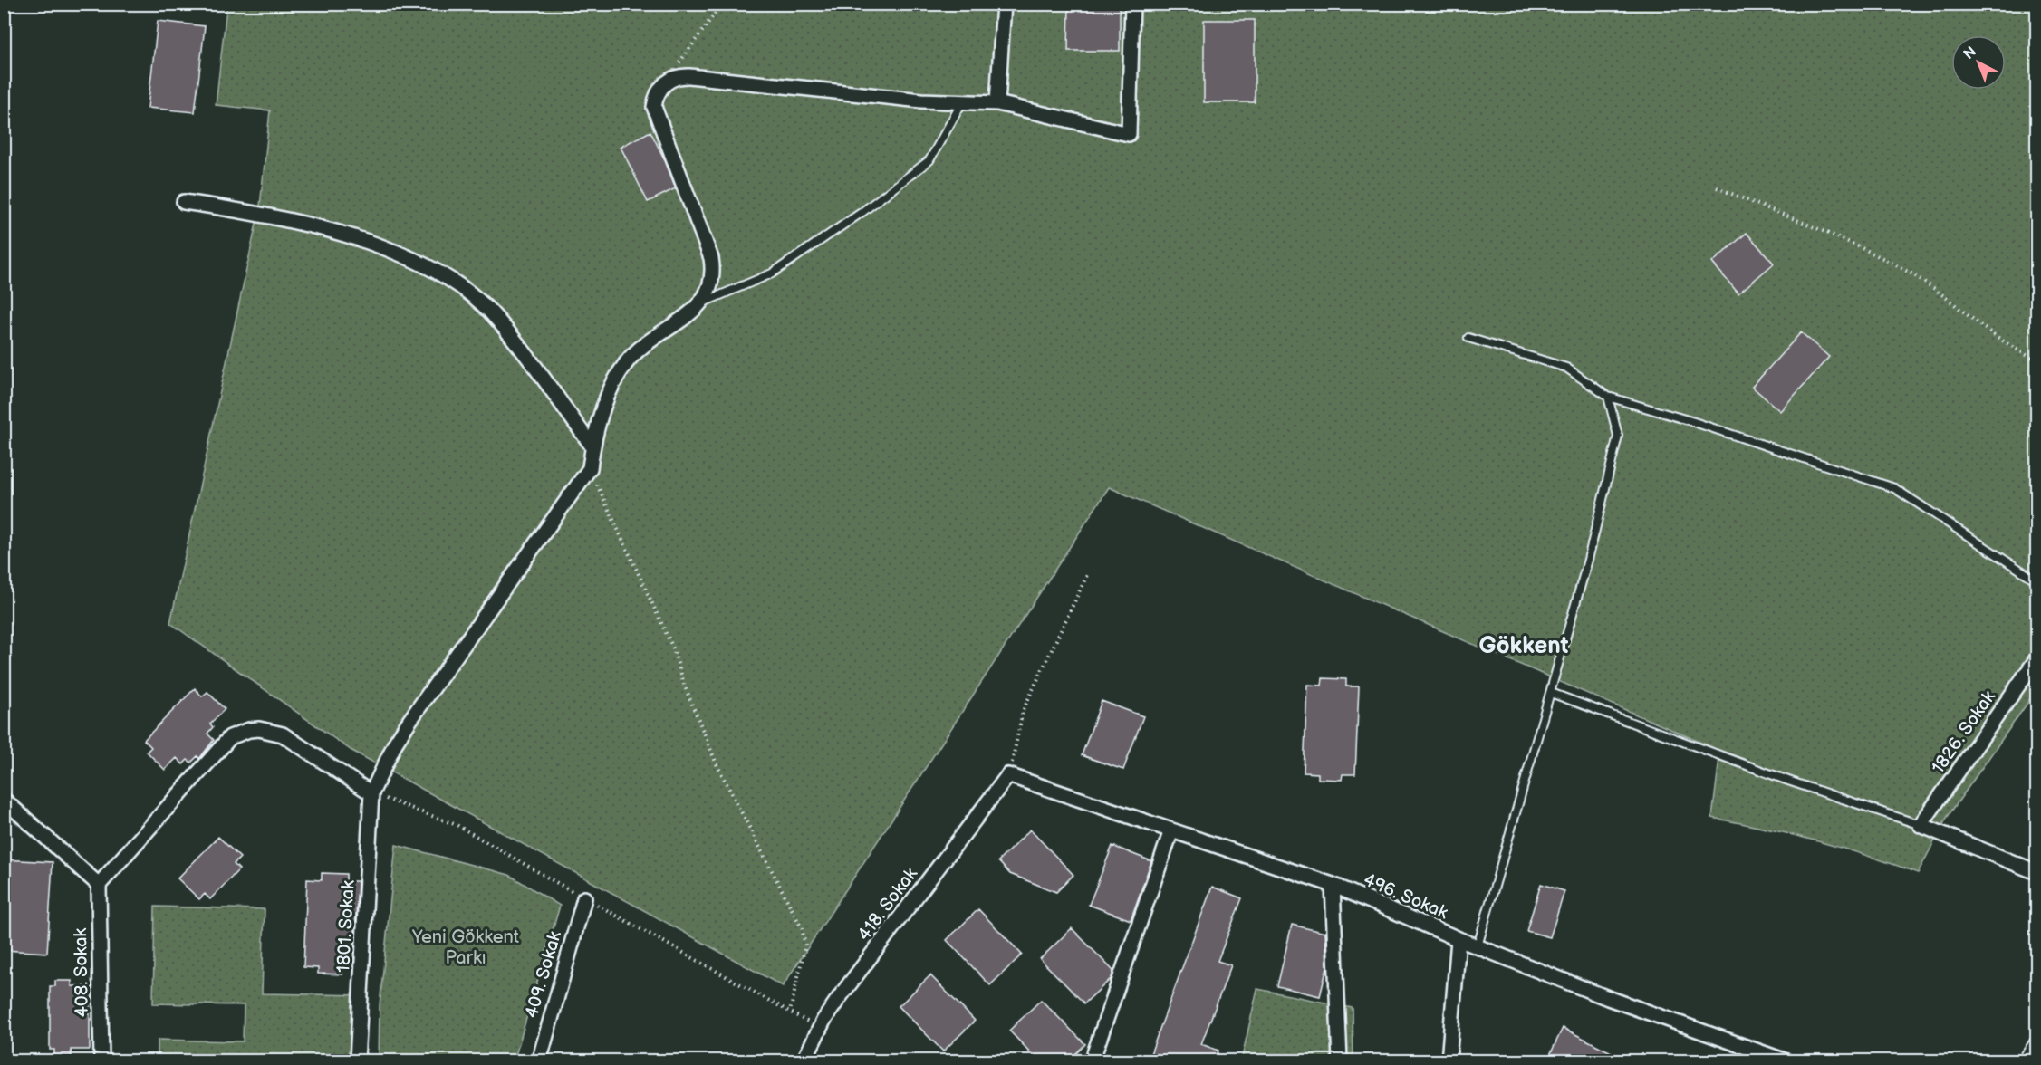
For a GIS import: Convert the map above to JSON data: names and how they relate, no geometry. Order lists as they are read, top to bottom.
{
  "streets": {
    "street": [
      "1826. Sokak",
      "496. Sokak",
      "418. Sokak",
      "1801. Sokak",
      "408. Sokak",
      "409. Sokak"
    ]
  },
  "crossings": [
    ["496. Sokak", "418. Sokak"]
  ],
  "districts": ["Gökkent"],
  "parks": ["Yeni Gökkent Parkı"],
  "north": "top left"
}
